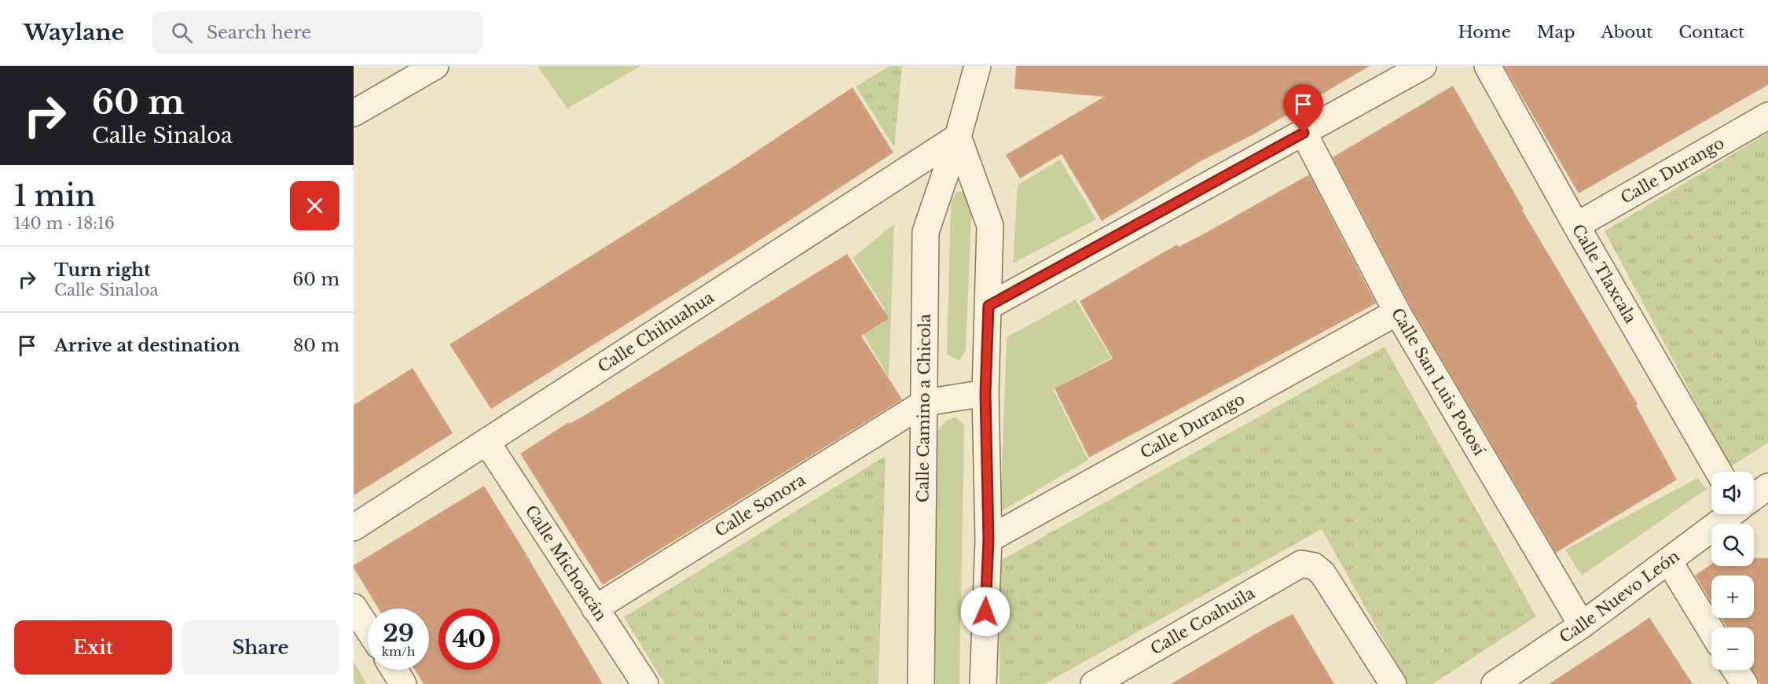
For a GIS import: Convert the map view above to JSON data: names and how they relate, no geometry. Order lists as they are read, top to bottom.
{
  "streets": {
    "street": [
      "Calle Durango",
      "Calle Tlaxcala",
      "Calle Chihuahua",
      "Calle San Luis Potosí",
      "Calle Camino a Chicola",
      "Calle Sonora",
      "Calle Michoacán",
      "Calle Nuevo León",
      "Calle Coahuila"
    ]
  },
  "crossings": [
    ["Calle Durango", "Calle Tlaxcala"],
    ["Calle Durango", "Calle San Luis Potosí"],
    ["Calle Chihuahua", "Calle Camino a Chicola"],
    ["Calle Chihuahua", "Calle Michoacán"],
    ["Calle San Luis Potosí", "Calle Nuevo León"],
    ["Calle Camino a Chicola", "Calle Sonora"],
    ["Calle Sonora", "Calle Michoacán"]
  ],
  "page": {
    "header": "Waylane",
    "search": "Search here",
    "nav": [
      "Home",
      "Map",
      "About",
      "Contact"
    ],
    "turn": ["60 m", "Calle Sinaloa"],
    "heading": ["1 min", "140 m · 18:16"],
    "list": [
      {
        "name": "Turn right",
        "note": "Calle Sinaloa",
        "value": "60 m"
      },
      {
        "name": "Arrive at destination",
        "value": "80 m"
      }
    ],
    "map_buttons": ["+", "−"],
    "speed": "29 km/h",
    "limit": "40",
    "buttons": ["Exit", "Share"]
  }
}
